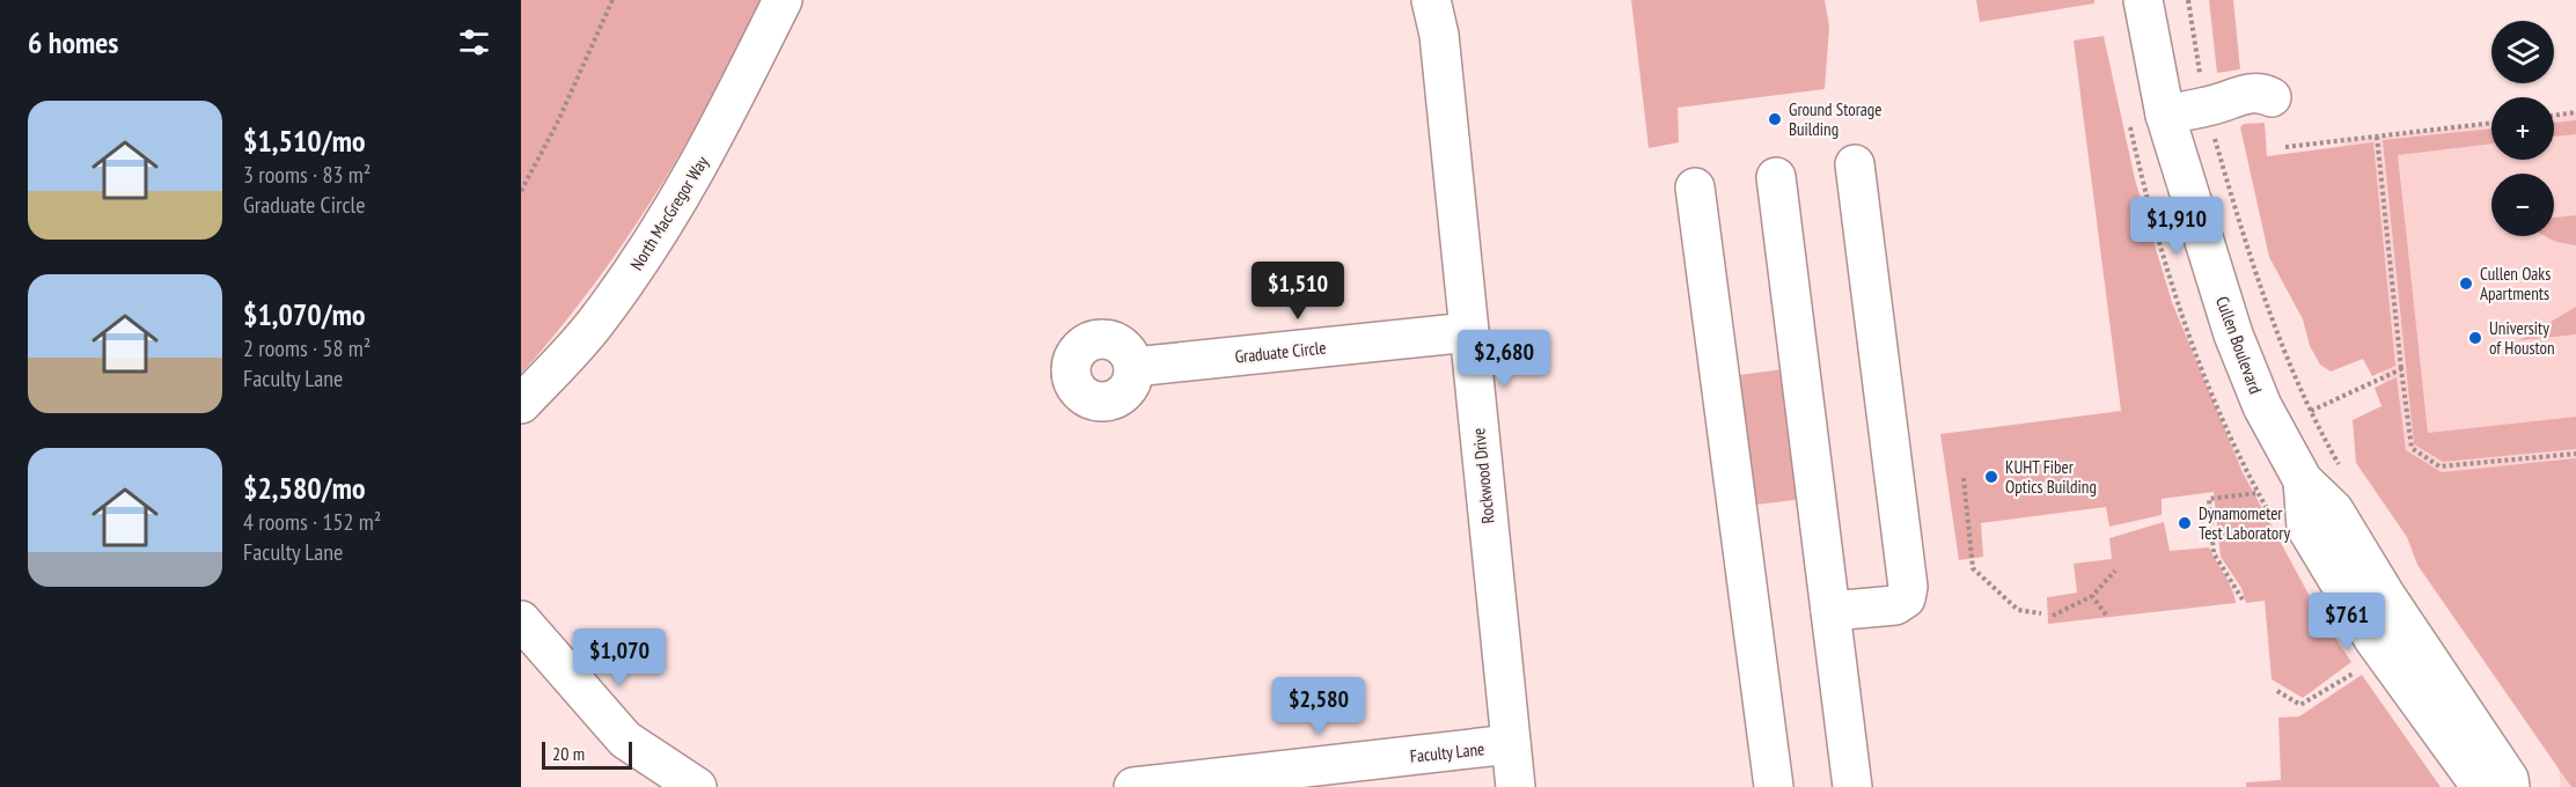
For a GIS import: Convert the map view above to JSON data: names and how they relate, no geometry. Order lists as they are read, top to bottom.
{
  "streets": {
    "street": [
      "North MacGregor Way",
      "Cullen Boulevard",
      "Graduate Circle",
      "Rockwood Drive",
      "Faculty Lane"
    ]
  },
  "crossings": [
    ["Graduate Circle", "Rockwood Drive"],
    ["Rockwood Drive", "Faculty Lane"]
  ],
  "places": [
    "Ground Storage Building",
    "Cullen Oaks Apartments",
    "University of Houston",
    "KUHT Fiber Optics Building",
    "Dynamometer Test Laboratory"
  ],
  "scale_bar": "20 m",
  "page": {
    "heading": "6 homes",
    "map_buttons": ["+", "−"],
    "list": [
      {
        "name": "$1,510/mo",
        "note": "3 rooms · 83 m² · Graduate Circle"
      },
      {
        "name": "$1,070/mo",
        "note": "2 rooms · 58 m² · Faculty Lane"
      },
      {
        "name": "$2,580/mo",
        "note": "4 rooms · 152 m² · Faculty Lane"
      }
    ],
    "price": [
      "$1,910",
      "$1,510",
      "$2,680",
      "$761",
      "$1,070",
      "$2,580"
    ],
    "scale": "20 m"
  }
}
